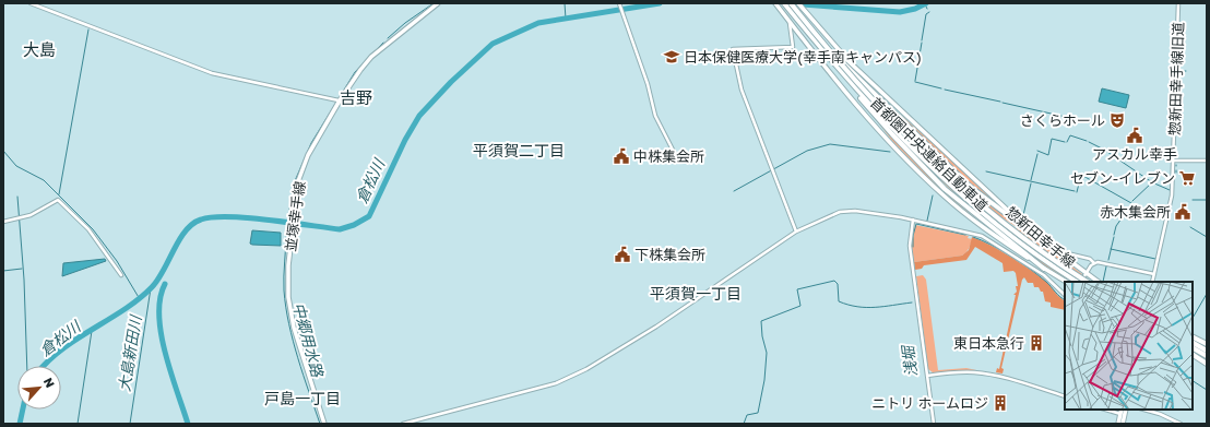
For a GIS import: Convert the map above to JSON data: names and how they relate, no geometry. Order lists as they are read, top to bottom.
{
  "streets": {
    "highway": ["首都圏中央連絡自動車道"],
    "main road": ["並塚幸手線", "惣新田幸手線"],
    "street": ["惣新田幸手線旧道"]
  },
  "districts": [
    "大島",
    "吉野",
    "平須賀二丁目",
    "平須賀一丁目",
    "戸島一丁目"
  ],
  "water": [
    "倉松川",
    "中郷用水路",
    "大島新田川",
    "浅堀"
  ],
  "places": {
    "school or university": ["日本保健医療大学(幸手南キャンパス)"],
    "theatre": ["さくらホール"],
    "public building": [
      "アスカル幸手",
      "中株集会所",
      "赤木集会所",
      "下株集会所"
    ],
    "supermarket": ["セブン-イレブン"],
    "building": ["東日本急行", "ニトリ ホームロジ"]
  },
  "north": "top right"
}
